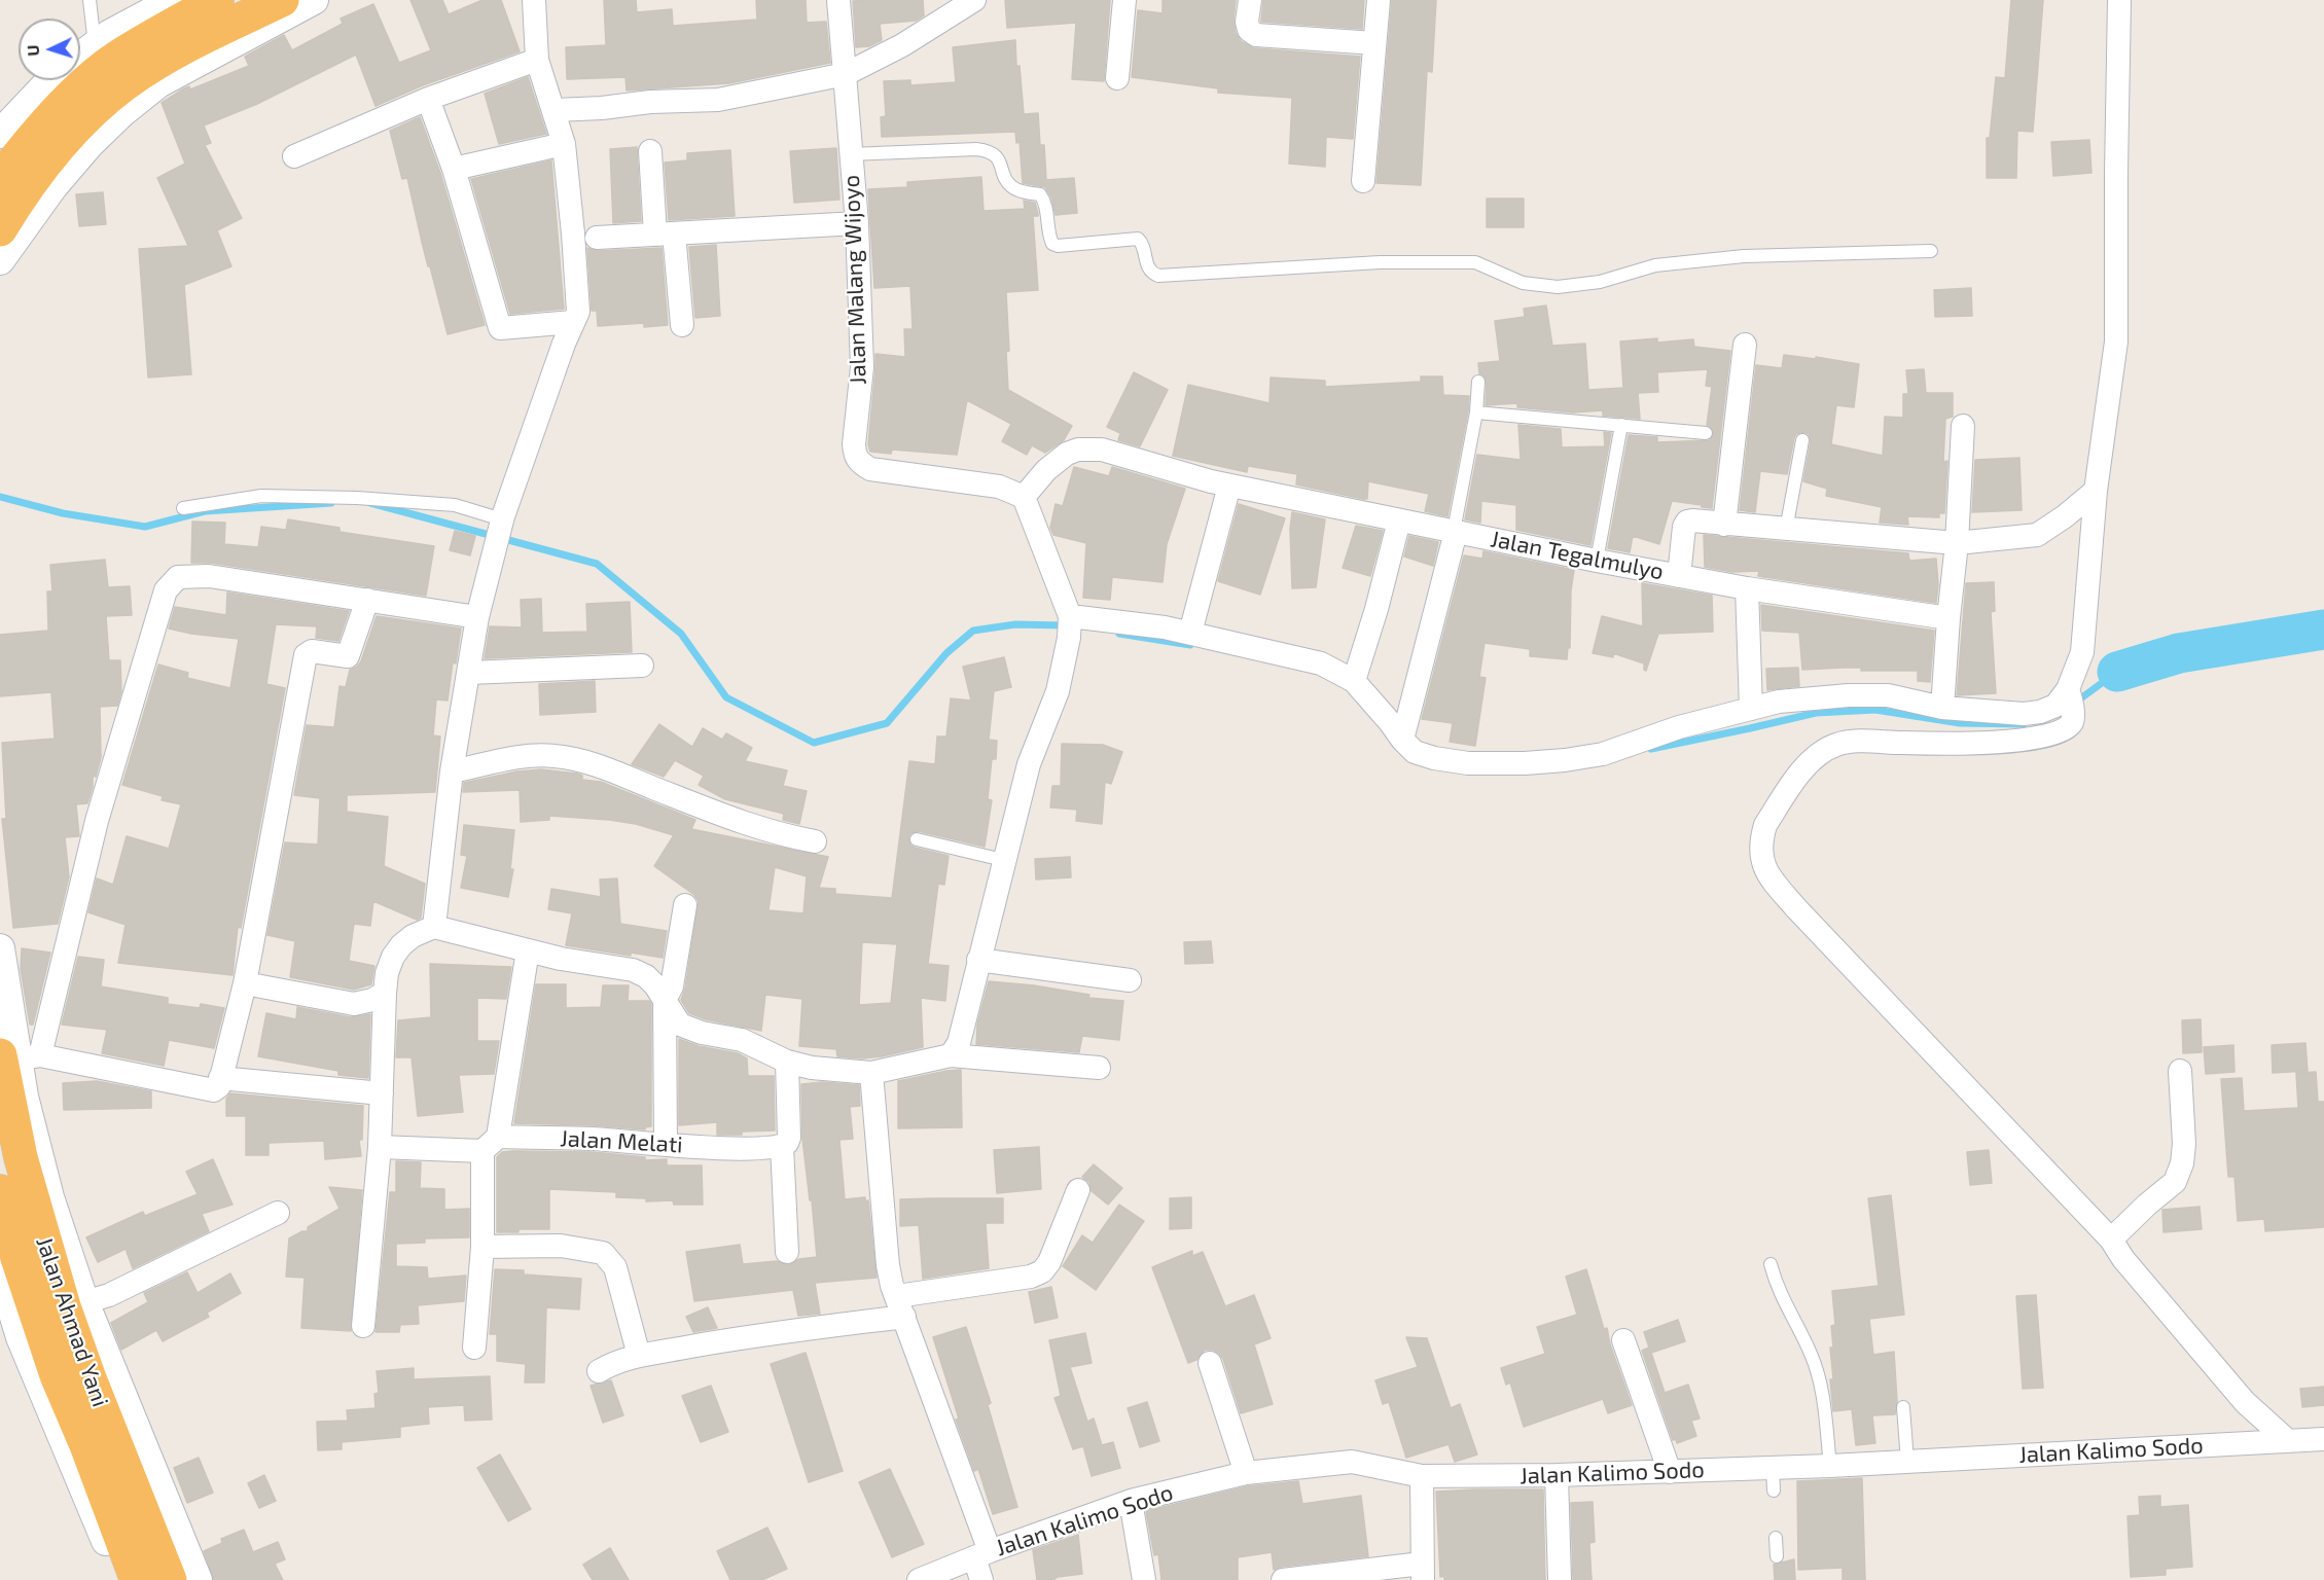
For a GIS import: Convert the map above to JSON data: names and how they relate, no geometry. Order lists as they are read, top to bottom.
{
  "streets": {
    "highway": ["Jalan Ahmad Yani"],
    "street": [
      "Jalan Malang Wijoyo",
      "Jalan Tegalmulyo",
      "Jalan Melati",
      "Jalan Kalimo Sodo"
    ]
  },
  "crossings": [
    ["Jalan Malang Wijoyo", "Jalan Tegalmulyo"]
  ],
  "north": "left"
}
